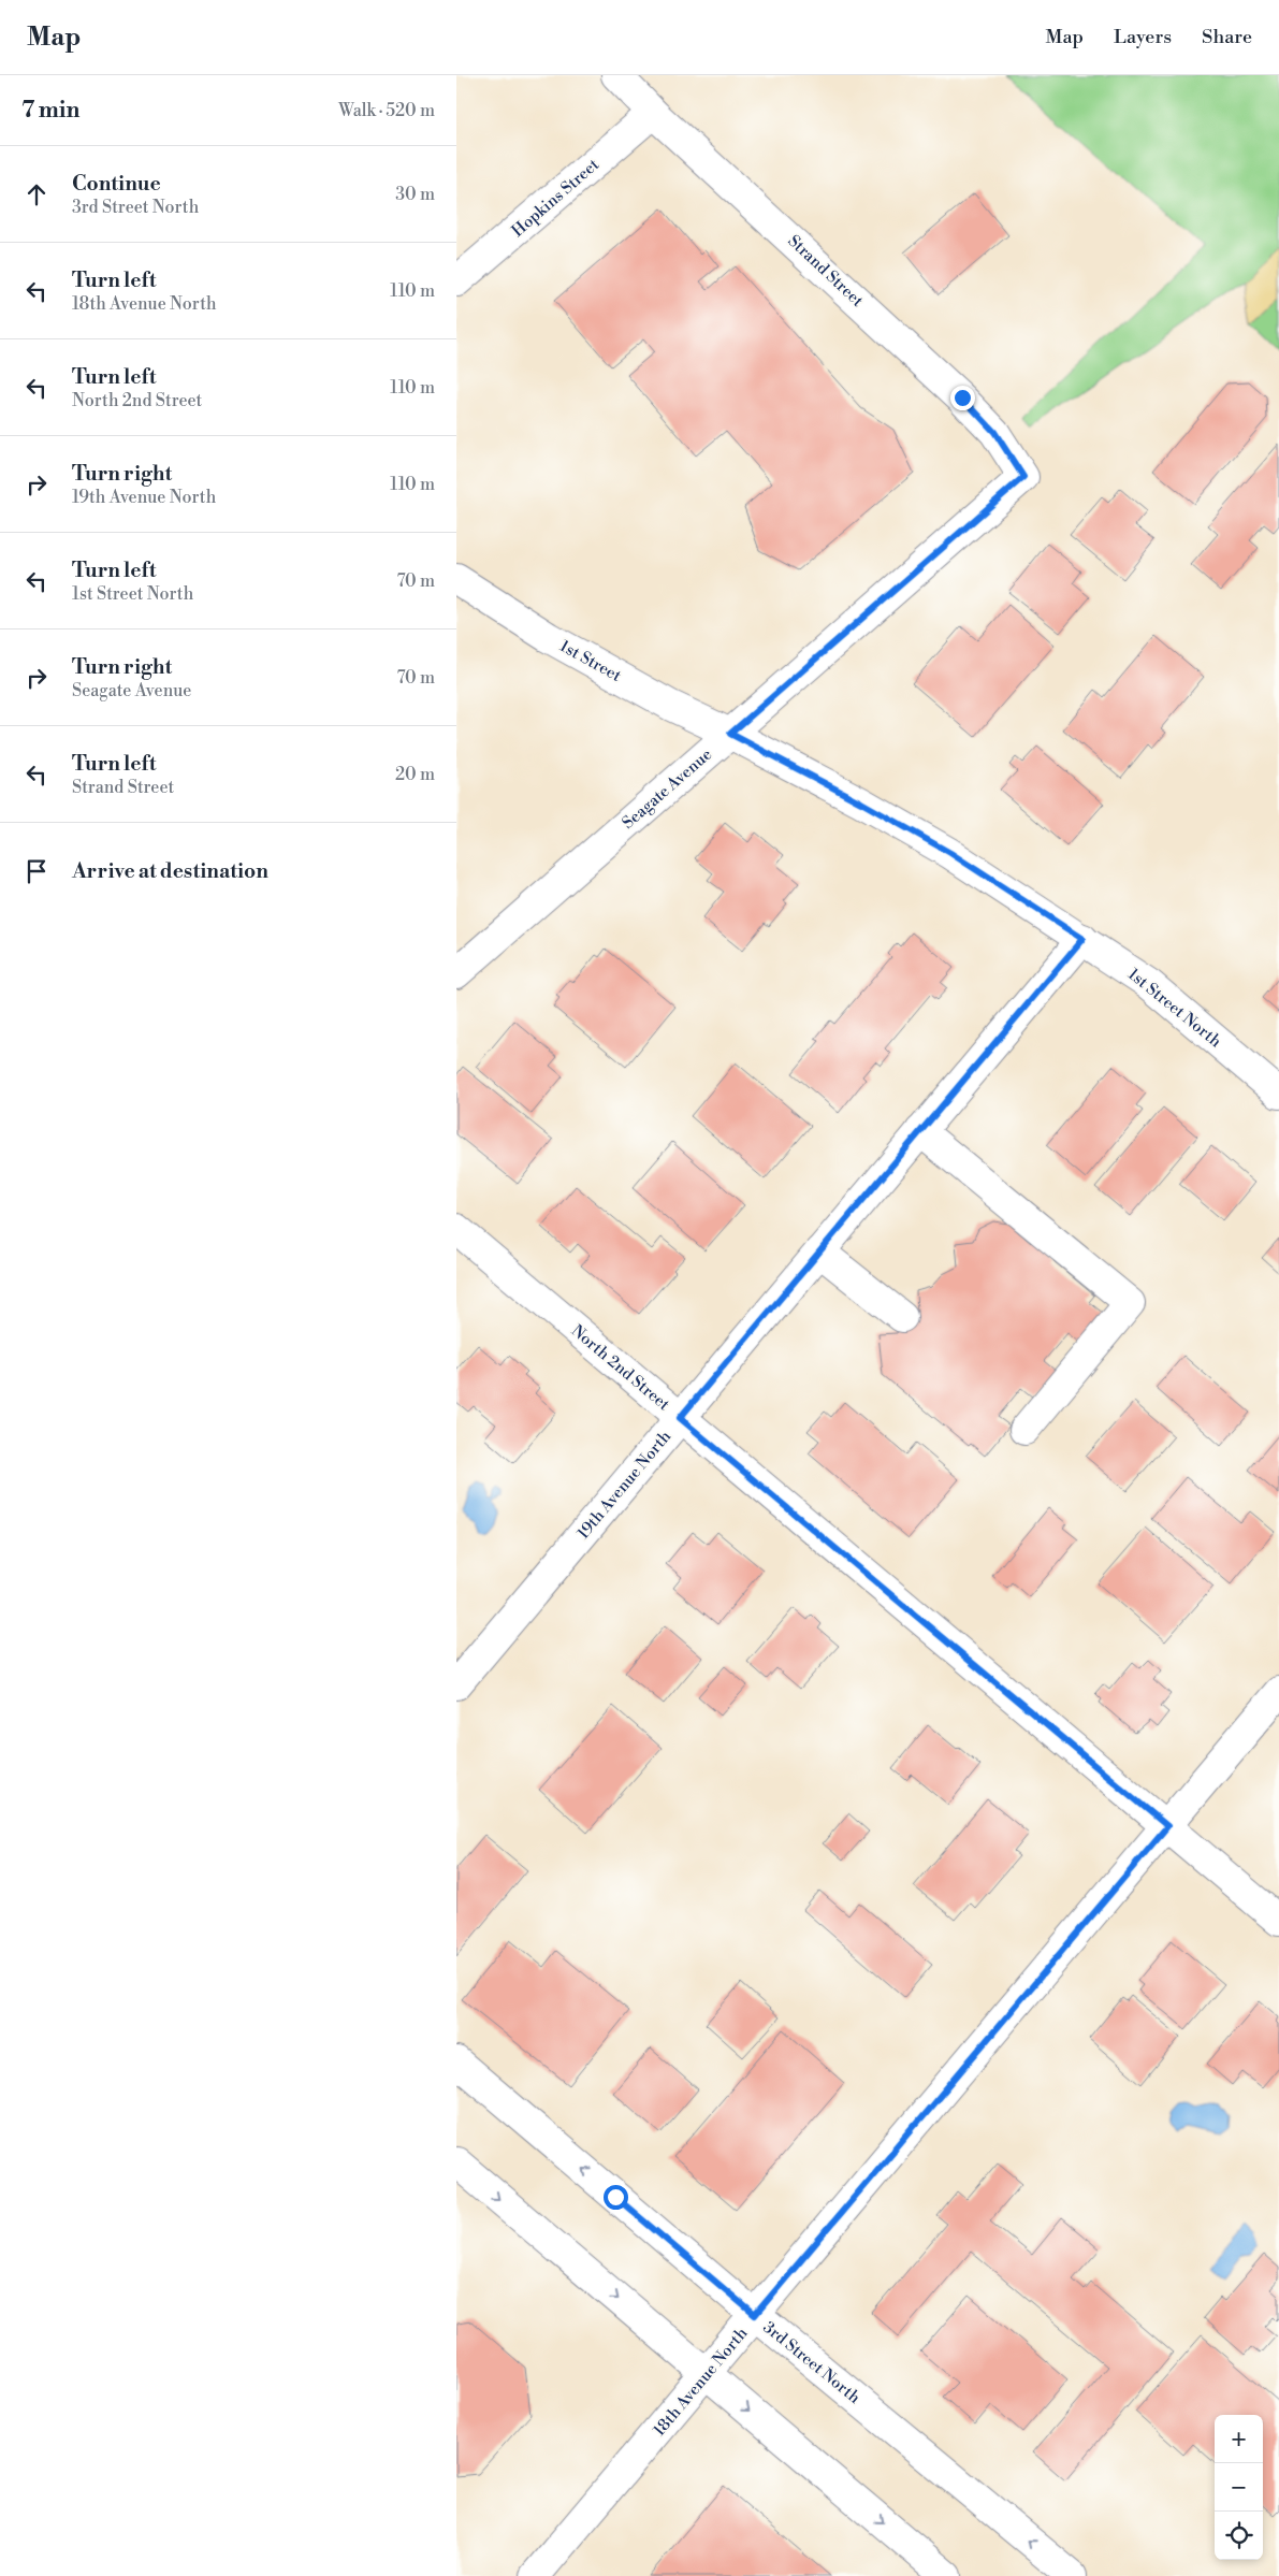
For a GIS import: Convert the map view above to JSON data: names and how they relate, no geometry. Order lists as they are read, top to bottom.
{
  "streets": {
    "street": [
      "Hopkins Street",
      "Strand Street",
      "1st Street",
      "Seagate Avenue",
      "1st Street North",
      "North 2nd Street",
      "19th Avenue North",
      "3rd Street North",
      "18th Avenue North"
    ]
  },
  "crossings": [
    ["Hopkins Street", "Strand Street"],
    ["Strand Street", "Seagate Avenue"],
    ["1st Street", "Seagate Avenue"],
    ["1st Street", "1st Street North"],
    ["Seagate Avenue", "1st Street North"],
    ["1st Street North", "19th Avenue North"],
    ["North 2nd Street", "19th Avenue North"],
    ["North 2nd Street", "18th Avenue North"],
    ["3rd Street North", "18th Avenue North"]
  ],
  "page": {
    "header": "Map",
    "nav": ["Map", "Layers", "Share"],
    "heading": ["7 min", "Walk · 520 m"],
    "list": [
      ["Continue", "3rd Street North", "30 m"],
      ["Turn left", "18th Avenue North", "110 m"],
      ["Turn left", "North 2nd Street", "110 m"],
      ["Turn right", "19th Avenue North", "110 m"],
      ["Turn left", "1st Street North", "70 m"],
      ["Turn right", "Seagate Avenue", "70 m"],
      ["Turn left", "Strand Street", "20 m"],
      "Arrive at destination"
    ],
    "map_buttons": ["+", "−"]
  }
}
